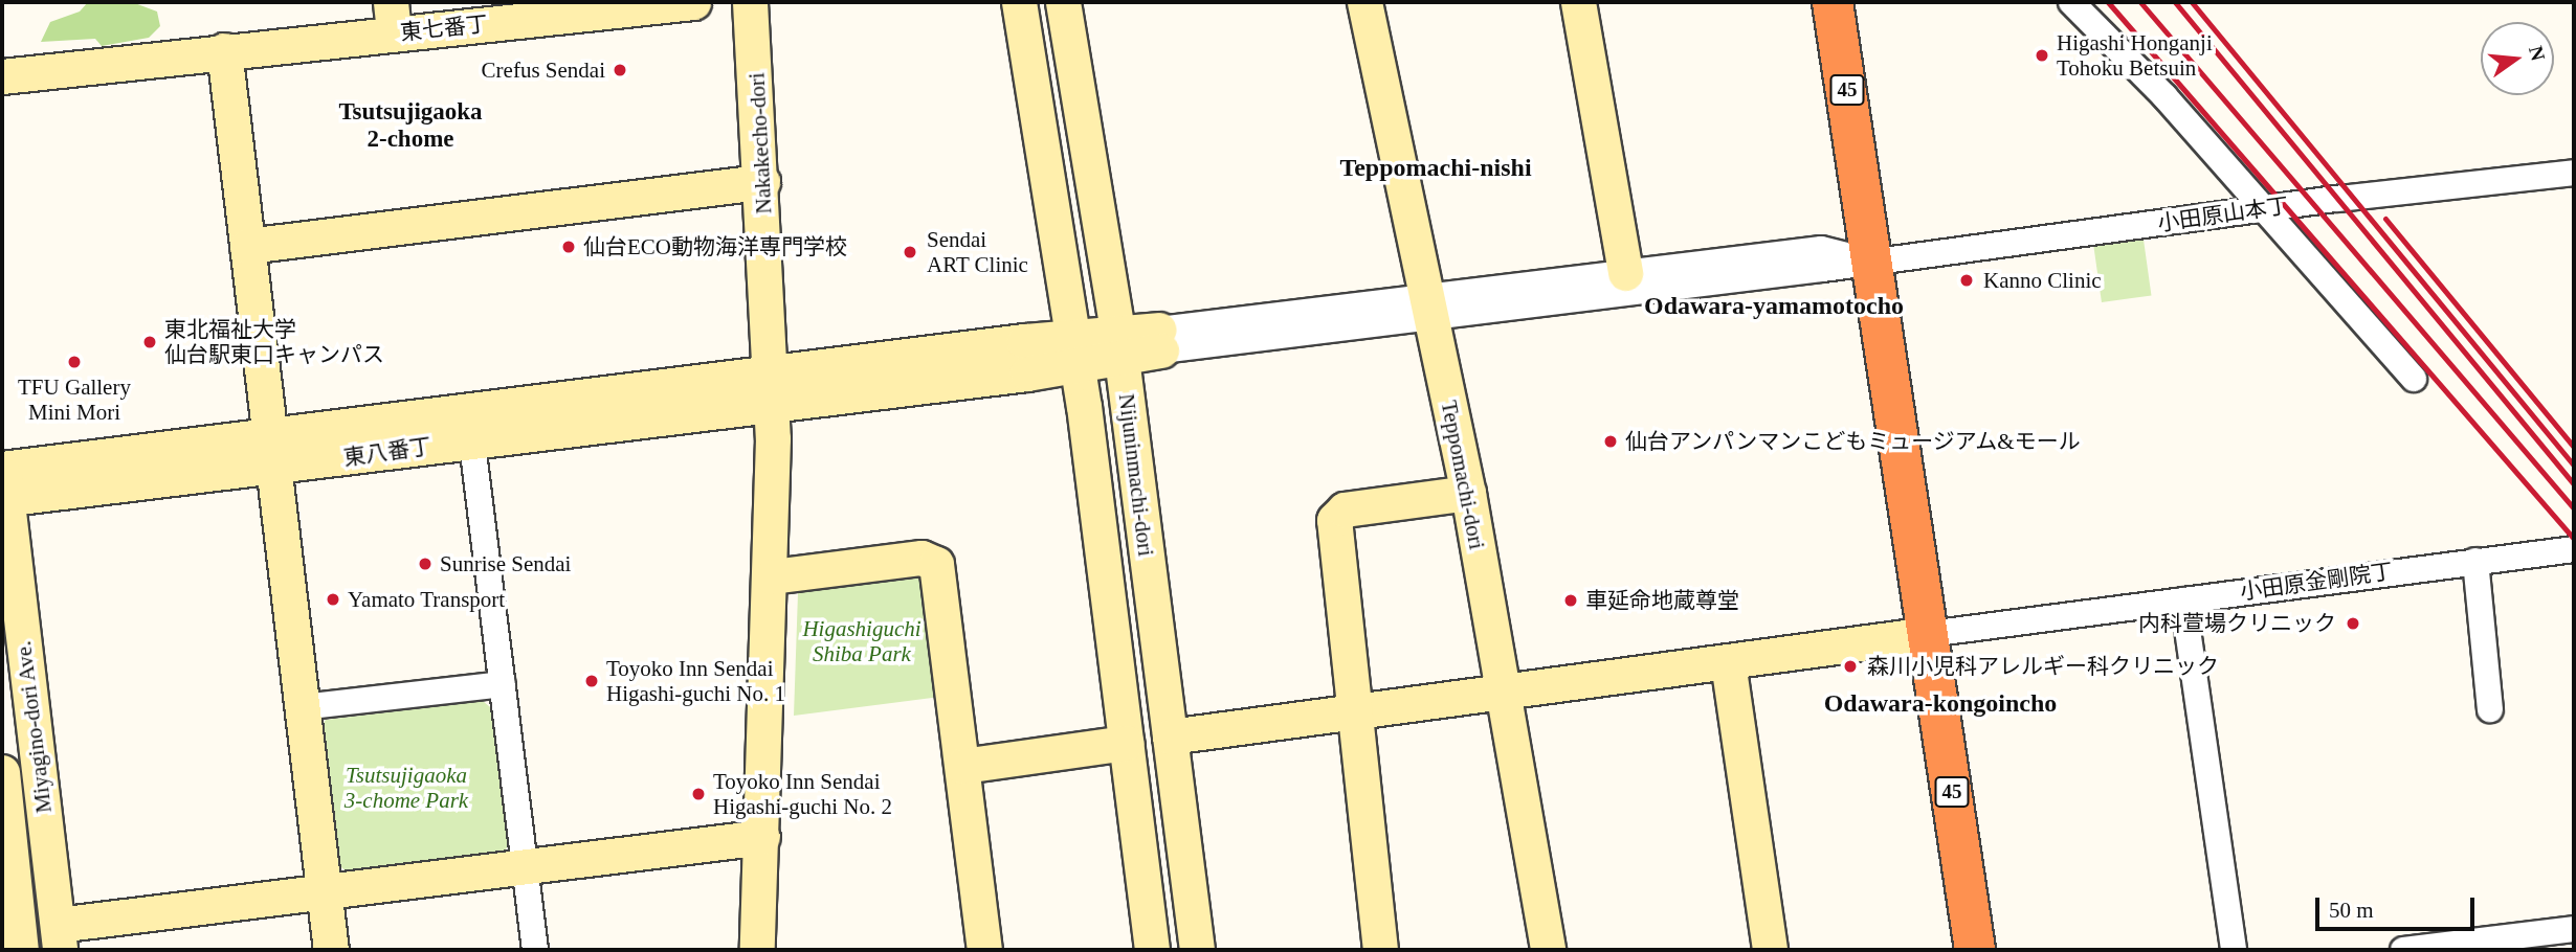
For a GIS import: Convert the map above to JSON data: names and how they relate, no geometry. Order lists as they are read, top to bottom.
{
  "streets": {
    "highway": ["45"],
    "street": [
      "東七番丁",
      "Nakakecho-dori",
      "小田原山本丁",
      "東八番丁",
      "Nijuninmachi-dori",
      "Teppomachi-dori",
      "小田原金剛院丁",
      "Miyagino-dori Ave."
    ]
  },
  "crossings": [
    ["45", "小田原山本丁"],
    ["45", "小田原金剛院丁"],
    ["Nakakecho-dori", "東八番丁"],
    ["小田原山本丁", "Teppomachi-dori"],
    ["東八番丁", "Nijuninmachi-dori"],
    ["東八番丁", "Miyagino-dori Ave."]
  ],
  "districts": [
    "Tsutsujigaoka 2-chome",
    "Teppomachi-nishi",
    "Odawara-yamamotocho",
    "Odawara-kongoincho"
  ],
  "parks": ["Higashiguchi Shiba Park", "Tsutsujigaoka 3-chome Park"],
  "places": [
    "Higashi Honganji Tohoku Betsuin",
    "Crefus Sendai",
    "仙台ECO動物海洋専門学校",
    "Sendai ART Clinic",
    "Kanno Clinic",
    "東北福祉大学 仙台駅東口キャンパス",
    "TFU Gallery Mini Mori",
    "仙台アンパンマンこどもミュージアム&モール",
    "Sunrise Sendai",
    "Yamato Transport",
    "車延命地蔵尊堂",
    "内科萱場クリニック",
    "森川小児科アレルギー科クリニック",
    "Toyoko Inn Sendai Higashi-guchi No. 1",
    "Toyoko Inn Sendai Higashi-guchi No. 2"
  ],
  "scale_bar": "50 m",
  "north": "right"
}
